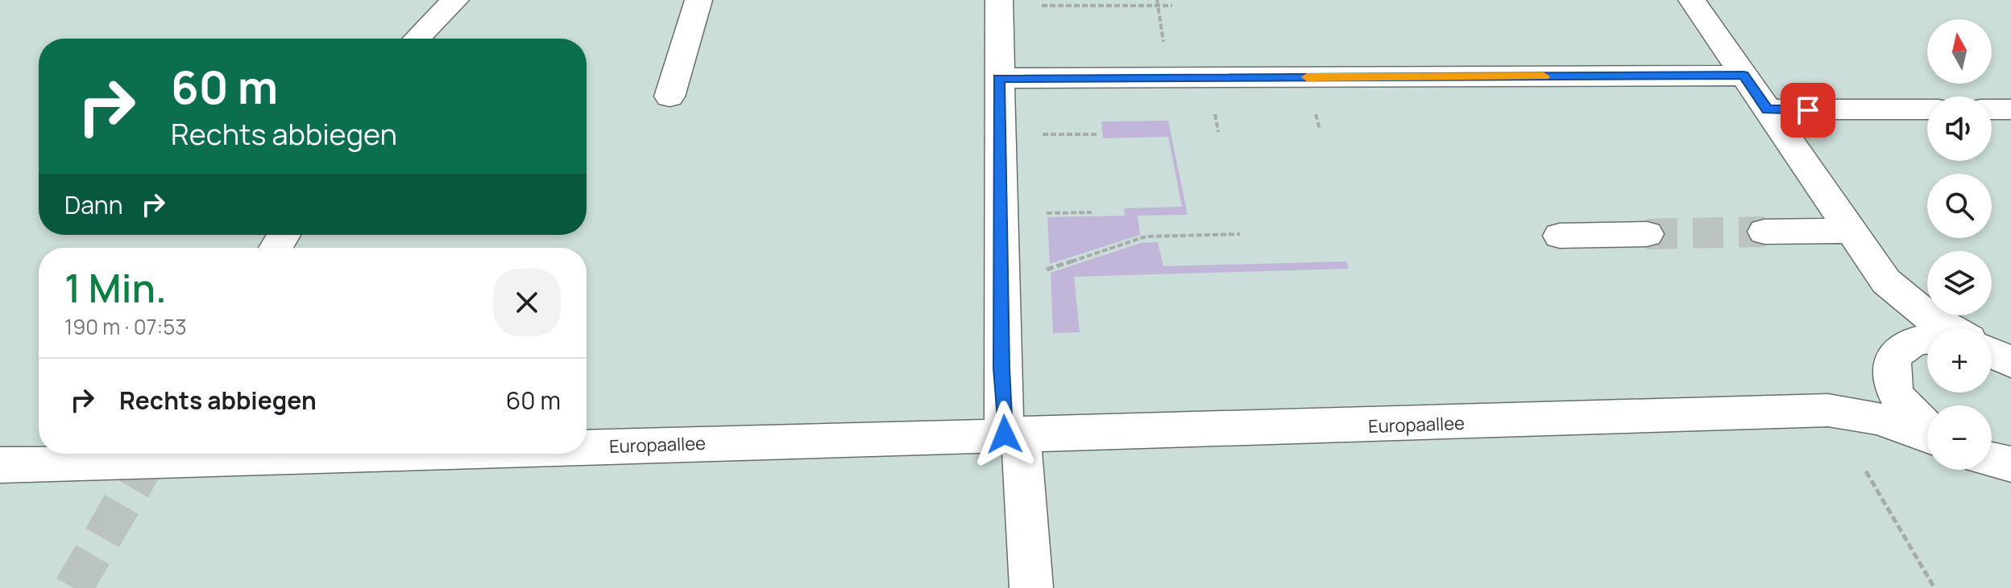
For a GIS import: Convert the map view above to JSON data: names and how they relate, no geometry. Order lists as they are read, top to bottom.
{
  "streets": {
    "street": ["Europaallee"]
  },
  "north": "top",
  "page": {
    "map_buttons": ["+", "−"],
    "turn": ["60 m", "Rechts abbiegen"],
    "then": "Dann",
    "heading": ["1 Min.", "190 m · 07:53"],
    "list": [
      {
        "name": "Rechts abbiegen",
        "value": "60 m"
      }
    ]
  }
}
